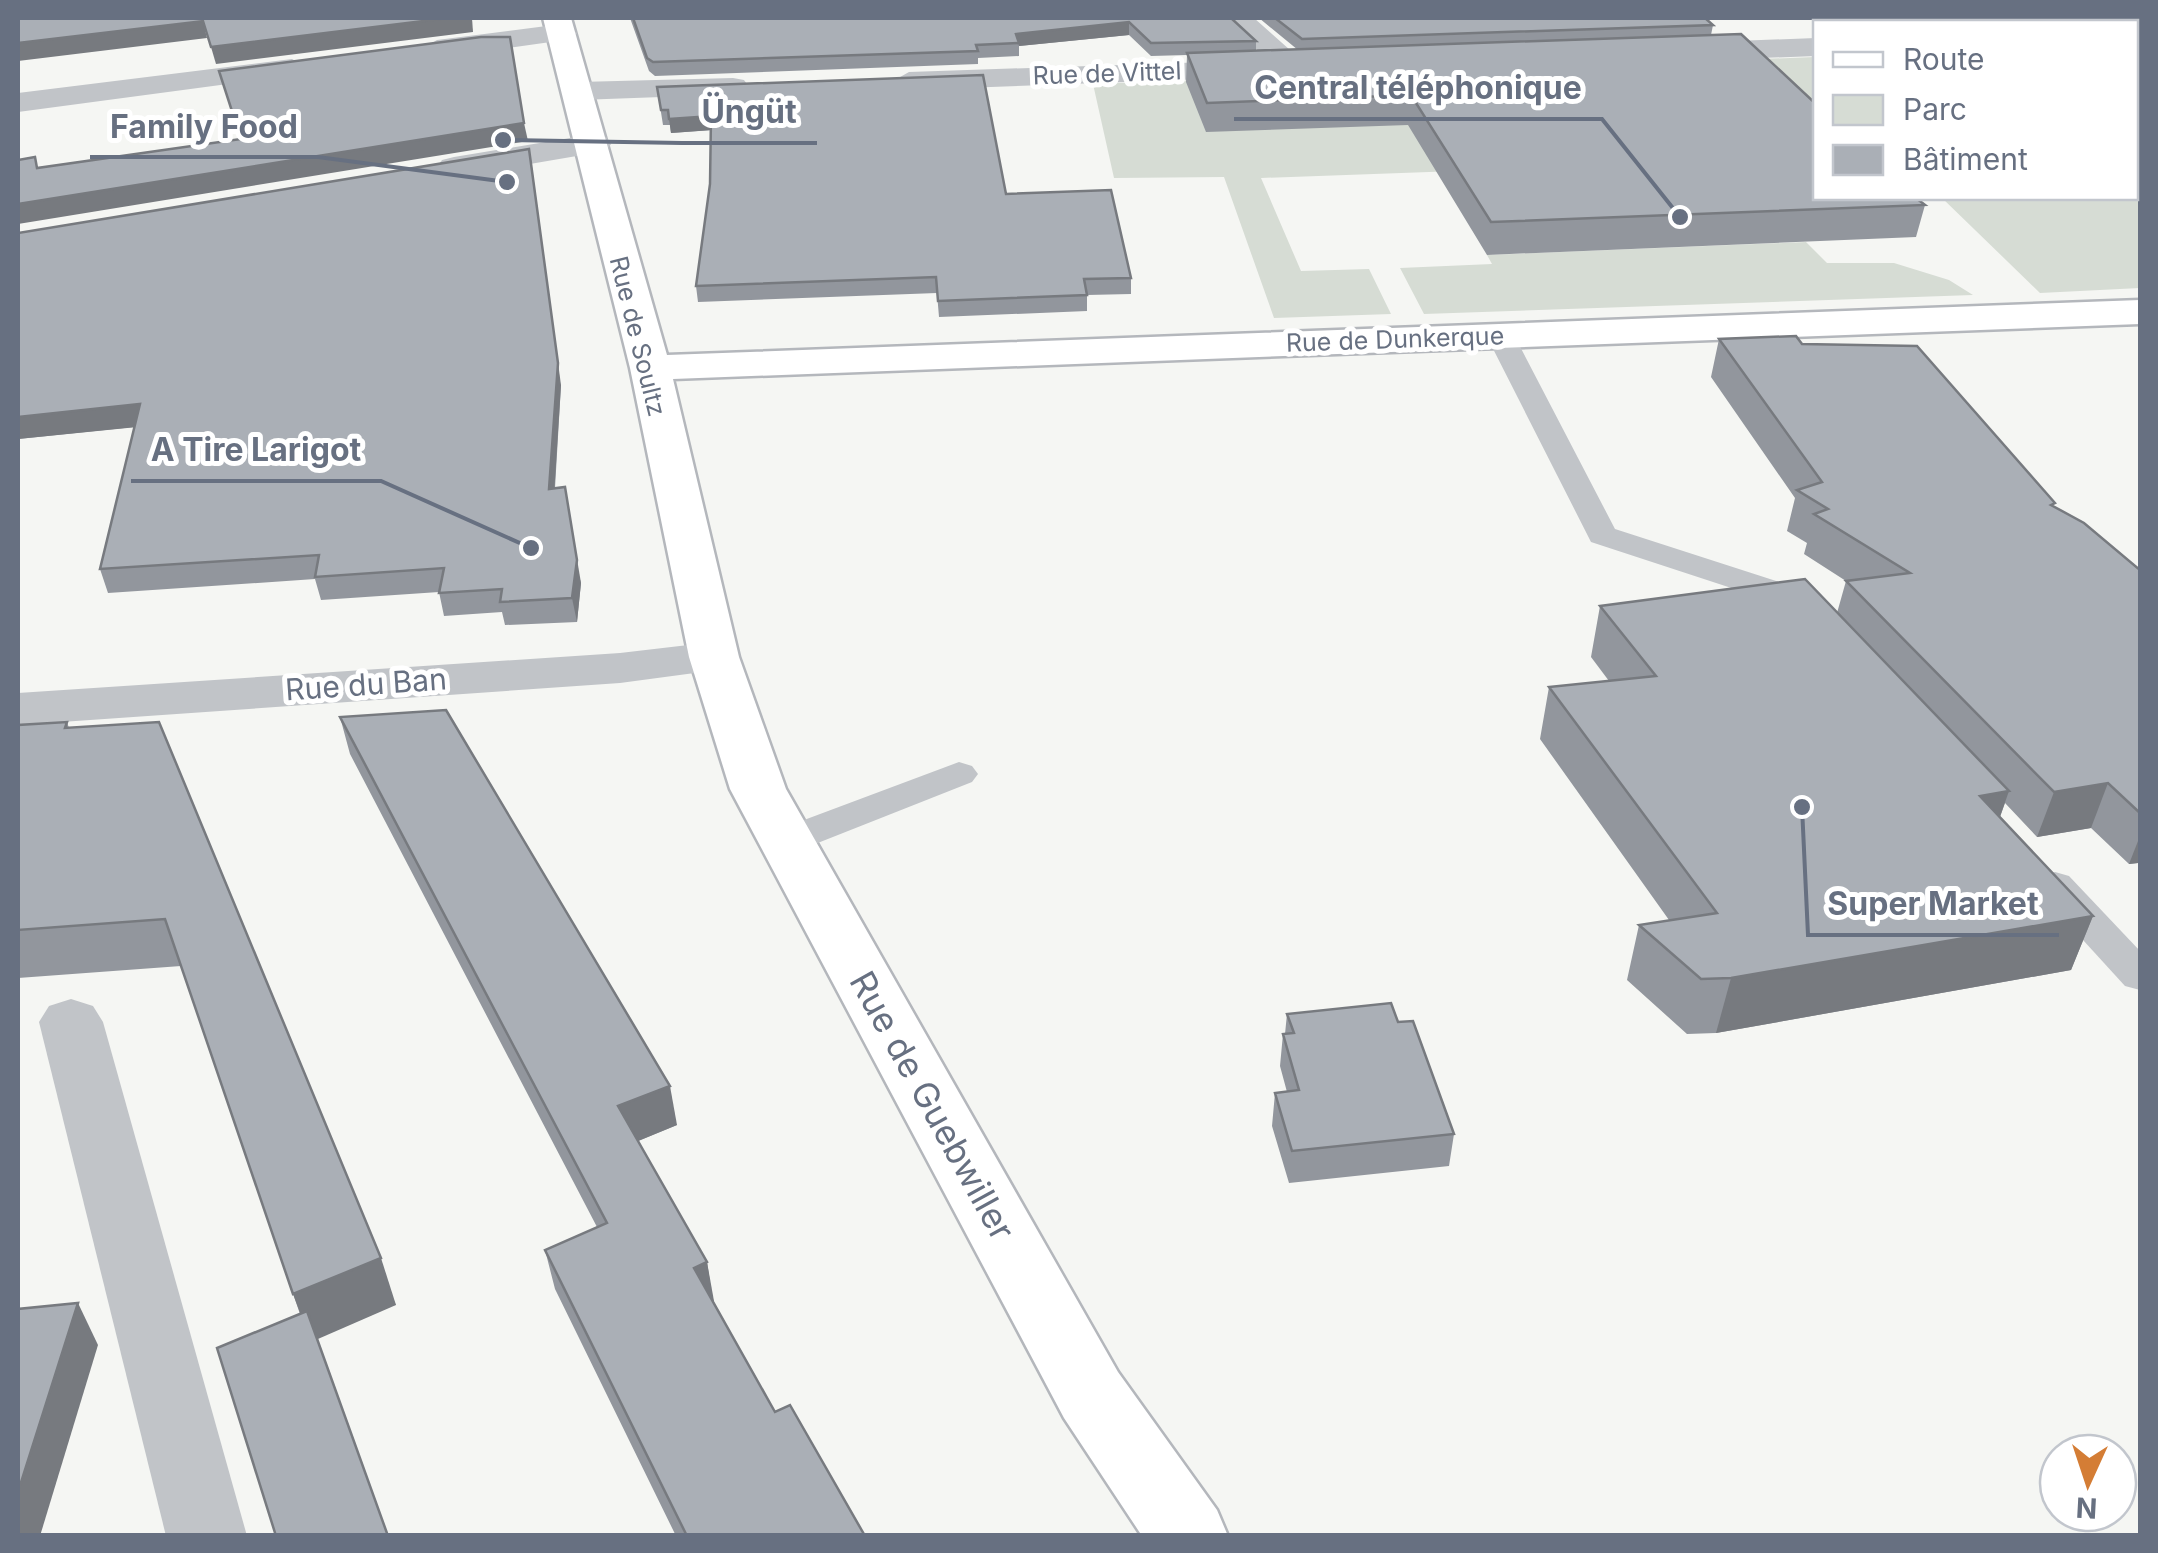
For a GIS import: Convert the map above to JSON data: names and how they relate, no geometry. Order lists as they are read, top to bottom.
{
  "streets": {
    "main road": ["Rue de Soultz", "Rue de Dunkerque", "Rue de Guebwiller"],
    "street": ["Rue de Vittel", "Rue du Ban"]
  },
  "crossings": [
    ["Rue de Soultz", "Rue de Dunkerque"],
    ["Rue de Soultz", "Rue du Ban"],
    ["Rue de Soultz", "Rue de Guebwiller"],
    ["Rue du Ban", "Rue de Guebwiller"]
  ],
  "places": [
    "Üngüt",
    "Family Food",
    "Central téléphonique",
    "A Tire Larigot",
    "Super Market"
  ],
  "legend": ["Route", "Parc", "Bâtiment"],
  "north": "bottom"
}
